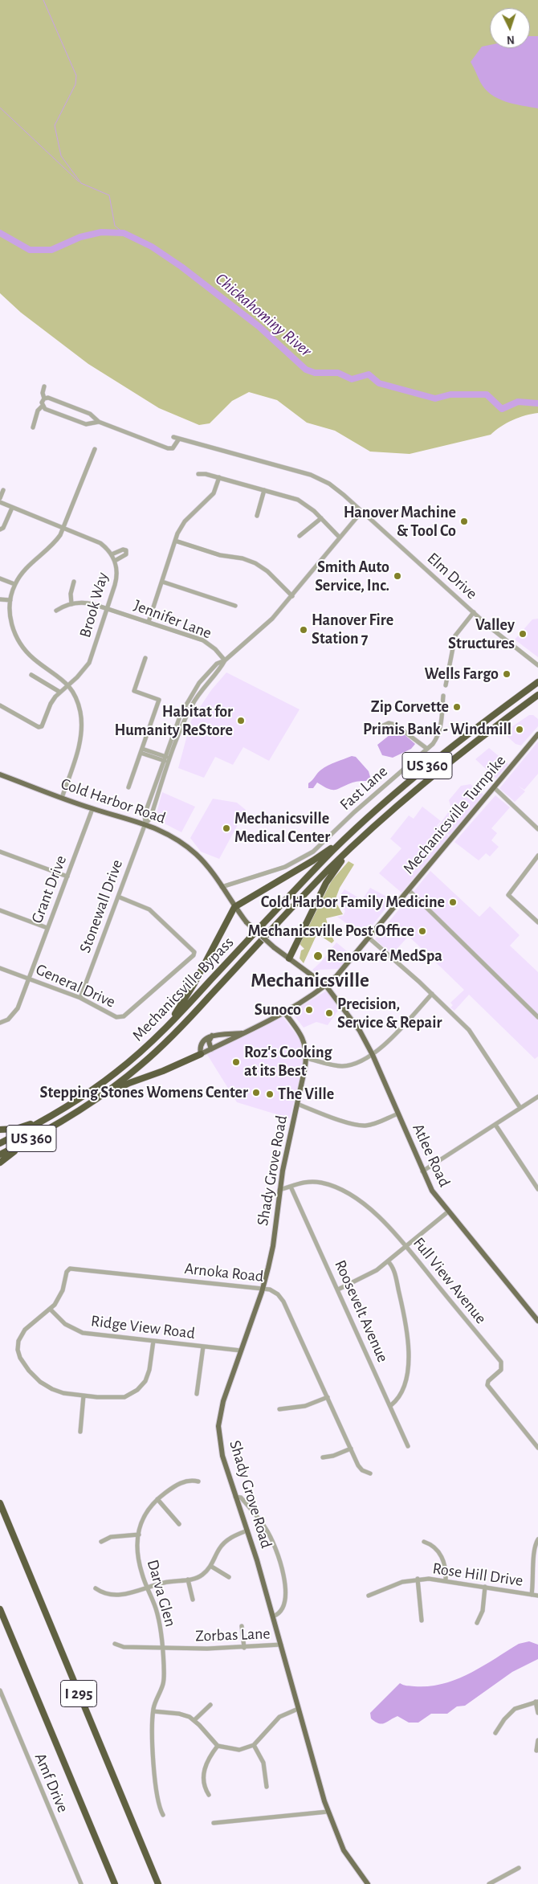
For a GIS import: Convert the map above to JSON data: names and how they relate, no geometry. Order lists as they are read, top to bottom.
{
  "streets": {
    "highway": ["US 360", "Mechanicsville Bypass", "I 295"],
    "main road": [
      "Cold Harbor Road",
      "Mechanicsville Turnpike",
      "Atlee Road",
      "Shady Grove Road"
    ],
    "street": [
      "Elm Drive",
      "Brook Way",
      "Jennifer Lane",
      "Fast Lane",
      "Grant Drive",
      "Stonewall Drive",
      "General Drive",
      "Arnoka Road",
      "Full View Avenue",
      "Roosevelt Avenue",
      "Ridge View Road",
      "Rose Hill Drive",
      "Darva Glen",
      "Zorbas Lane",
      "Amf Drive"
    ]
  },
  "crossings": [
    ["Brook Way", "Jennifer Lane"],
    ["US 360", "Mechanicsville Bypass"],
    ["Fast Lane", "Cold Harbor Road"],
    ["Cold Harbor Road", "Mechanicsville Turnpike"],
    ["Cold Harbor Road", "Grant Drive"],
    ["Cold Harbor Road", "Stonewall Drive"],
    ["Cold Harbor Road", "Atlee Road"],
    ["Mechanicsville Turnpike", "Atlee Road"],
    ["Mechanicsville Turnpike", "Shady Grove Road"],
    ["Grant Drive", "General Drive"],
    ["Stonewall Drive", "General Drive"],
    ["Shady Grove Road", "Arnoka Road"],
    ["Shady Grove Road", "Full View Avenue"],
    ["Shady Grove Road", "Ridge View Road"],
    ["Shady Grove Road", "Zorbas Lane"],
    ["Arnoka Road", "Ridge View Road"],
    ["Full View Avenue", "Roosevelt Avenue"],
    ["Darva Glen", "Zorbas Lane"]
  ],
  "districts": ["Mechanicsville"],
  "water": ["Chickahominy River"],
  "places": [
    "Hanover Machine & Tool Co",
    "Smith Auto Service, Inc.",
    "Hanover Fire Station 7",
    "Valley Structures",
    "Wells Fargo",
    "Zip Corvette",
    "Habitat for Humanity ReStore",
    "Primis Bank - Windmill",
    "Mechanicsville Medical Center",
    "Cold Harbor Family Medicine",
    "Mechanicsville Post Office",
    "Renovaré MedSpa",
    "Sunoco",
    "Precision, Service & Repair",
    "Roz's Cooking at its Best",
    "Stepping Stones Womens Center",
    "The Ville"
  ],
  "north": "bottom"
}
